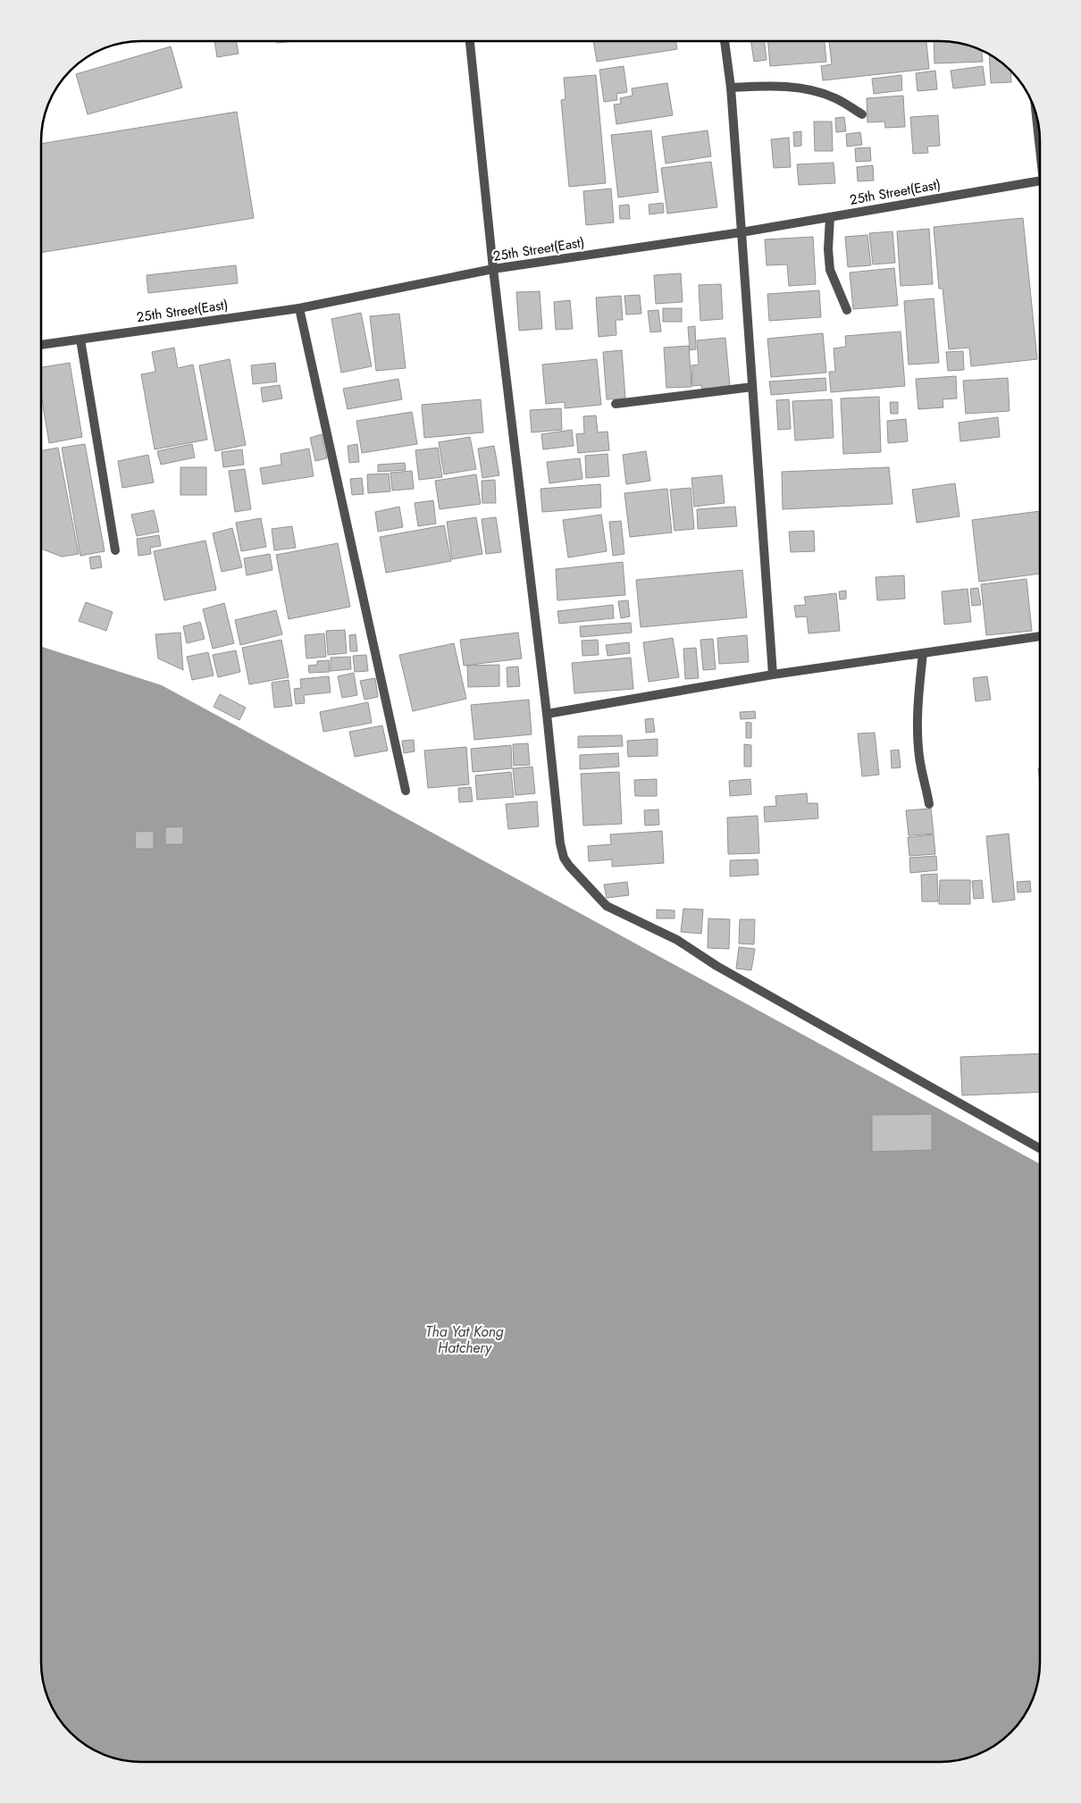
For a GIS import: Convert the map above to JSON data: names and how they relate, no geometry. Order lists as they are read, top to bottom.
{
  "streets": {
    "street": ["25th Street(East)"]
  },
  "water": ["Tha Yat Kong Hatchery"]
}
